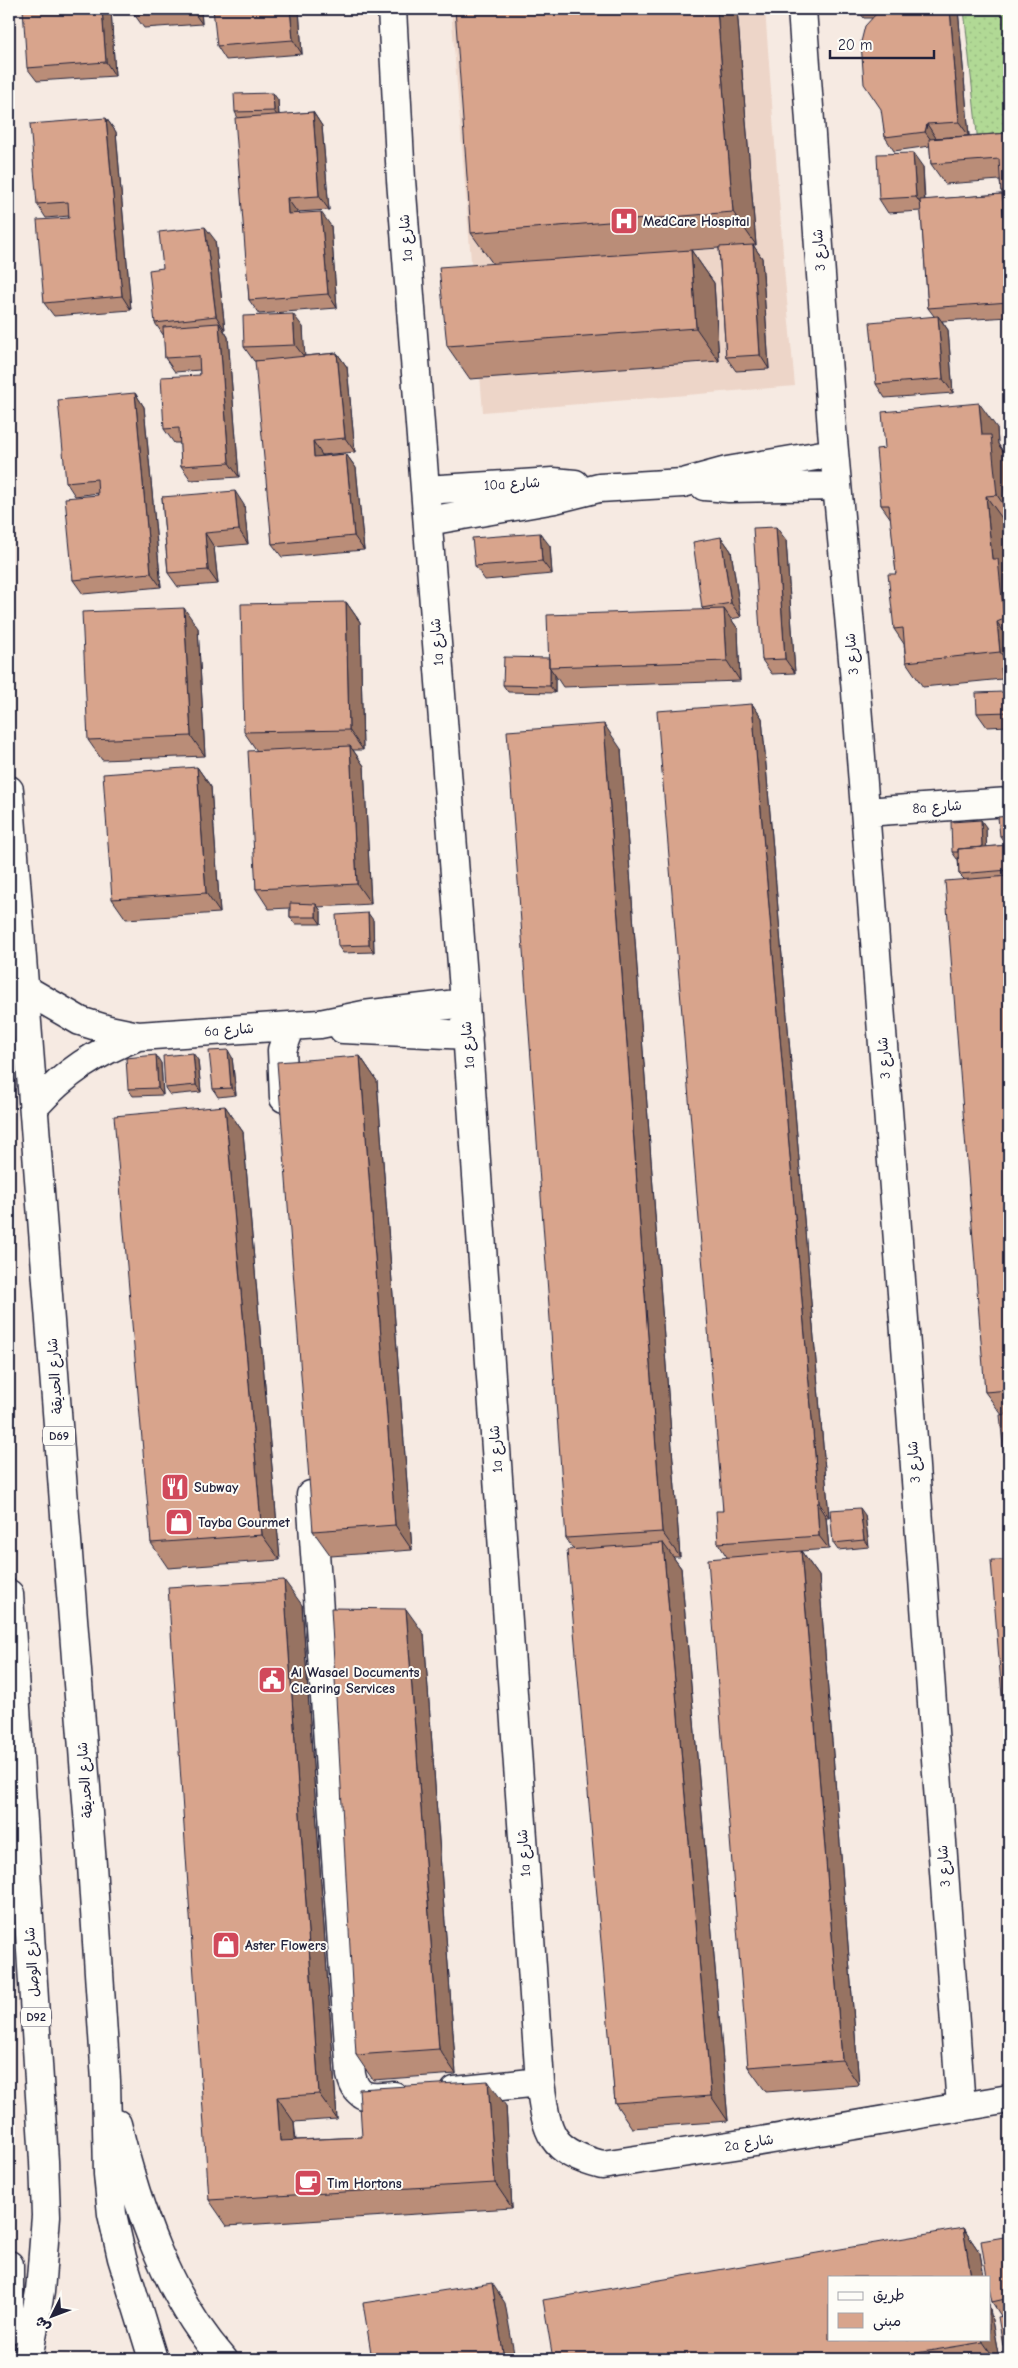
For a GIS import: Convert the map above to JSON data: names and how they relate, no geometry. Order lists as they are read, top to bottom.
{
  "streets": {
    "street": [
      "1a شارع",
      "شارع 3",
      "10a شارع",
      "8a شارع",
      "6a شارع",
      "شارع الحديقة",
      "D69",
      "شارع الوصل",
      "D92",
      "2a شارع"
    ]
  },
  "crossings": [
    ["1a شارع", "10a شارع"],
    ["1a شارع", "6a شارع"],
    ["1a شارع", "2a شارع"],
    ["شارع 3", "10a شارع"],
    ["شارع 3", "8a شارع"],
    ["شارع 3", "2a شارع"],
    ["6a شارع", "شارع الحديقة"]
  ],
  "places": {
    "hospital": ["MedCare Hospital"],
    "restaurant": ["Subway"],
    "shop": ["Tayba Gourmet", "Aster Flowers"],
    "public building": ["Al Wasael Documents Clearing Services"],
    "cafe": ["Tim Hortons"]
  },
  "legend": ["طريق", "مبنى"],
  "scale_bar": "20 m",
  "north": "bottom left"
}
